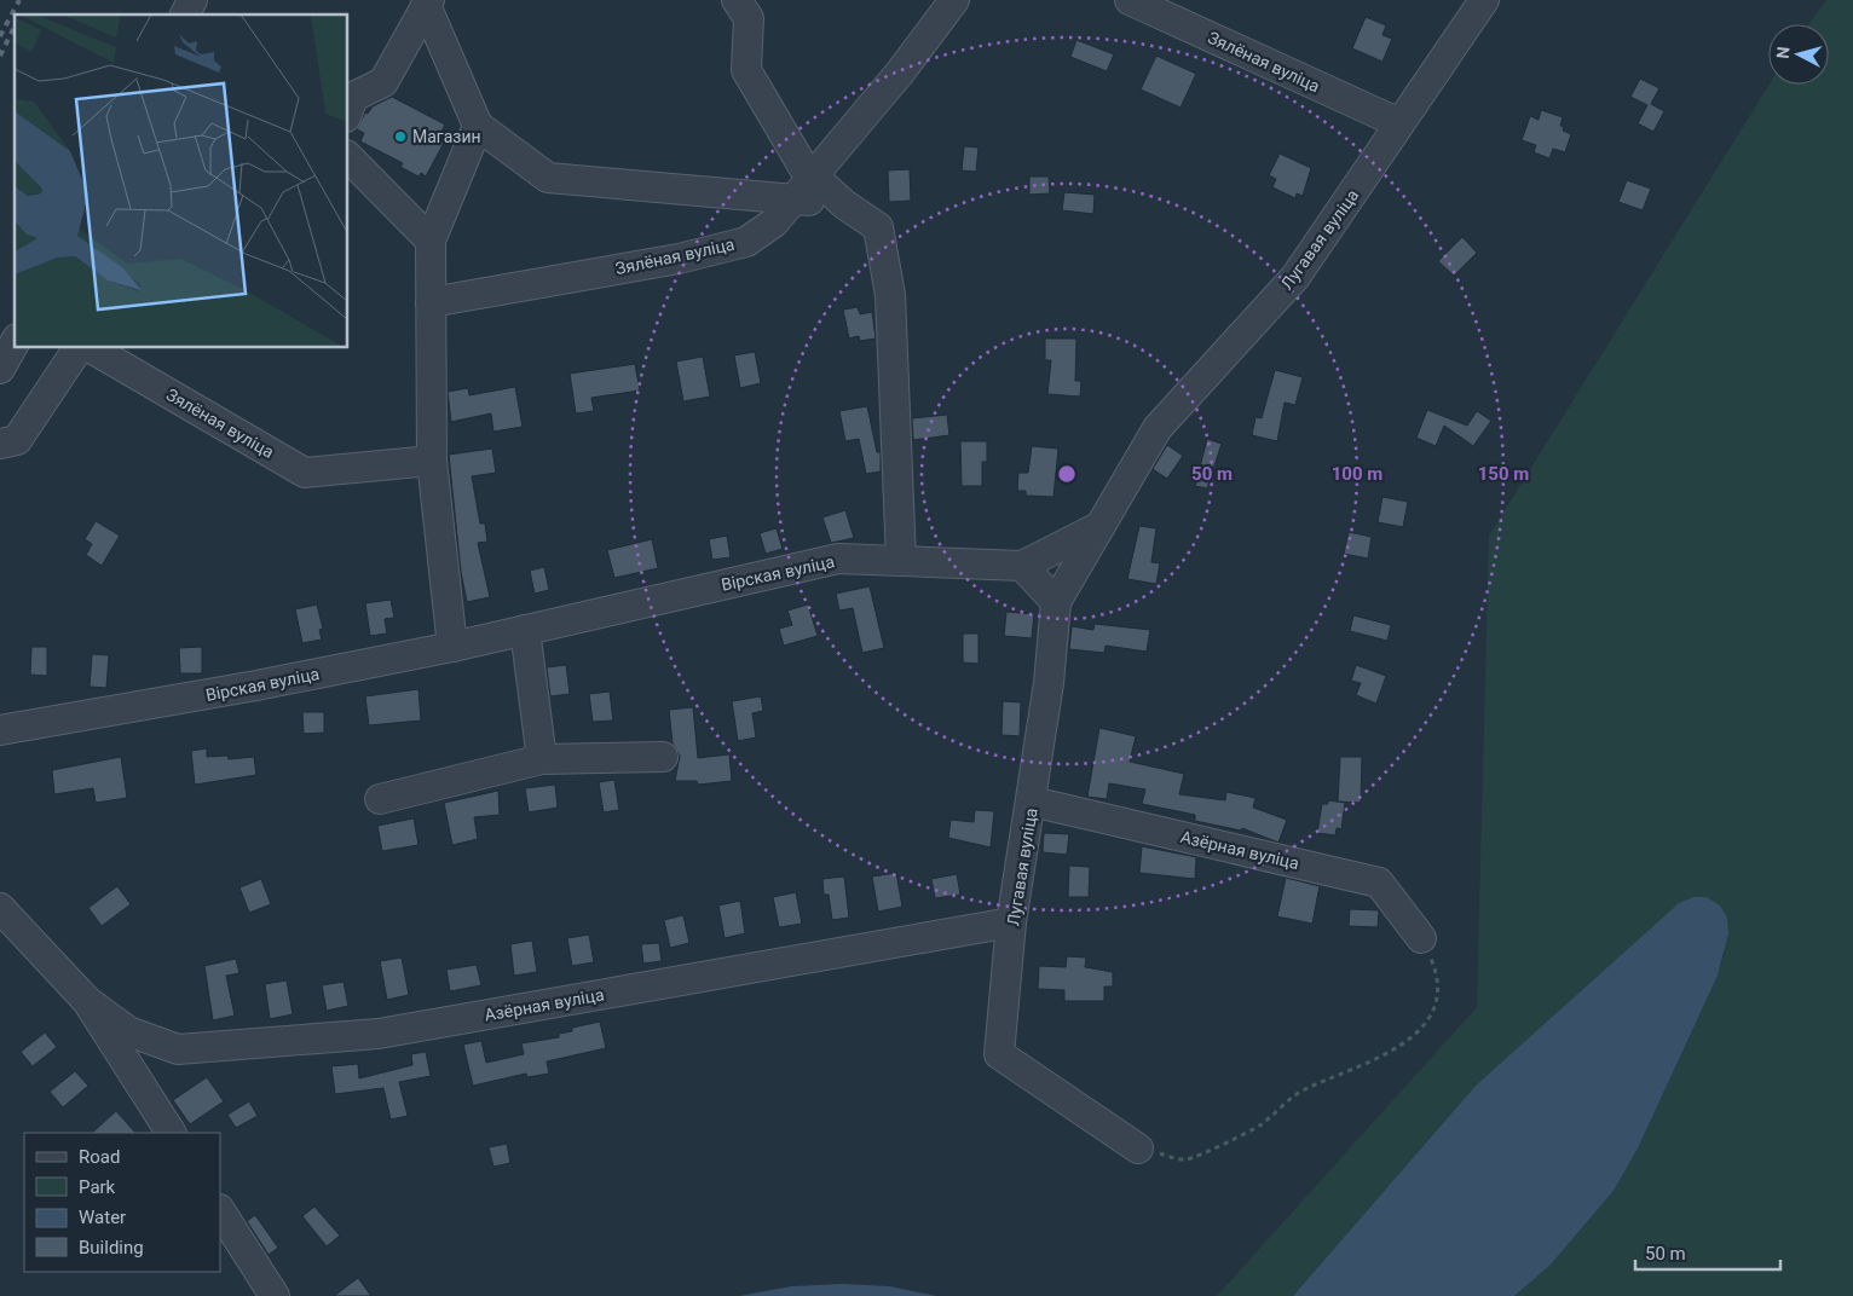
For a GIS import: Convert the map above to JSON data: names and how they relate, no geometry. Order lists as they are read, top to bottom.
{
  "streets": {
    "street": [
      "Зялёная вуліца",
      "Лугавая вуліца",
      "Вірская вуліца",
      "Азёрная вуліца"
    ]
  },
  "crossings": [
    ["Зялёная вуліца", "Лугавая вуліца"],
    ["Лугавая вуліца", "Азёрная вуліца"]
  ],
  "places": ["Магазин"],
  "legend": [
    "Road",
    "Park",
    "Water",
    "Building"
  ],
  "scale_bar": "50 m",
  "north": "left",
  "rings": ["50 m", "100 m", "150 m"]
}
